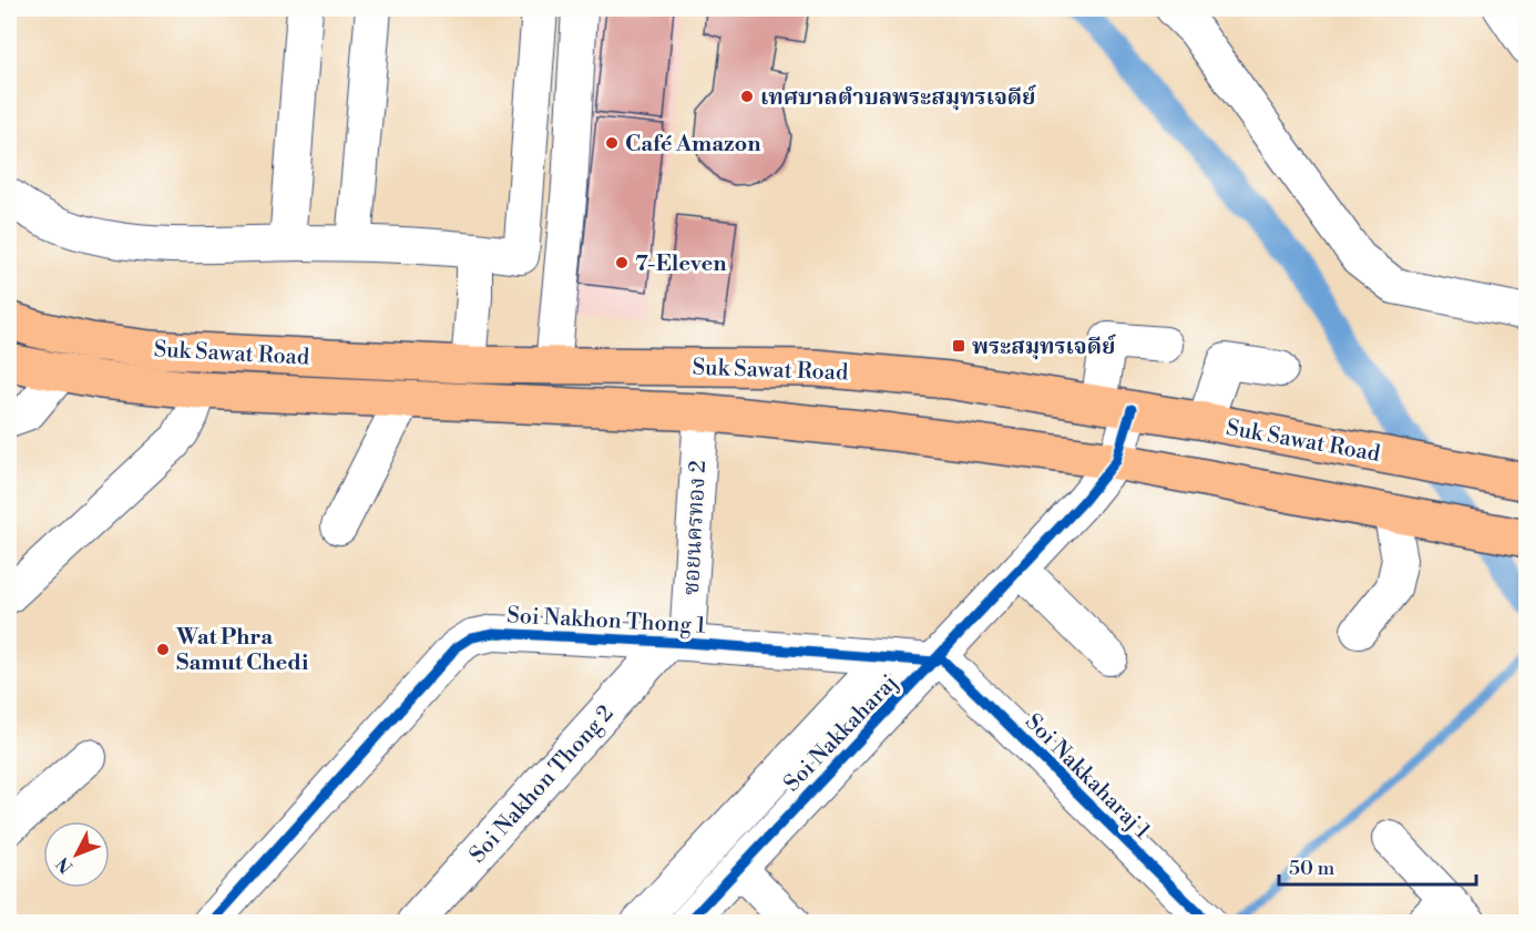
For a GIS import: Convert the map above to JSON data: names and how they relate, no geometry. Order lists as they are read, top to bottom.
{
  "streets": {
    "main road": ["Suk Sawat Road"],
    "street": [
      "ซอยนครทอง 2",
      "Soi Nakhon Thong 1",
      "Soi Nakkaharaj",
      "Soi Nakkaharaj 1",
      "Soi Nakhon Thong 2"
    ]
  },
  "crossings": [
    ["Suk Sawat Road", "ซอยนครทอง 2"],
    ["Suk Sawat Road", "Soi Nakkaharaj"],
    ["ซอยนครทอง 2", "Soi Nakhon Thong 1"],
    ["ซอยนครทอง 2", "Soi Nakhon Thong 2"],
    ["Soi Nakhon Thong 1", "Soi Nakkaharaj"],
    ["Soi Nakhon Thong 1", "Soi Nakkaharaj 1"],
    ["Soi Nakhon Thong 1", "Soi Nakhon Thong 2"],
    ["Soi Nakkaharaj", "Soi Nakkaharaj 1"]
  ],
  "places": {
    "other": [
      "เทศบาลตำบลพระสมุทรเจดีย์",
      "Café Amazon",
      "7-Eleven",
      "Wat Phra Samut Chedi"
    ],
    "transit": ["พระสมุทรเจดีย์"]
  },
  "scale_bar": "50 m",
  "north": "bottom left"
}
